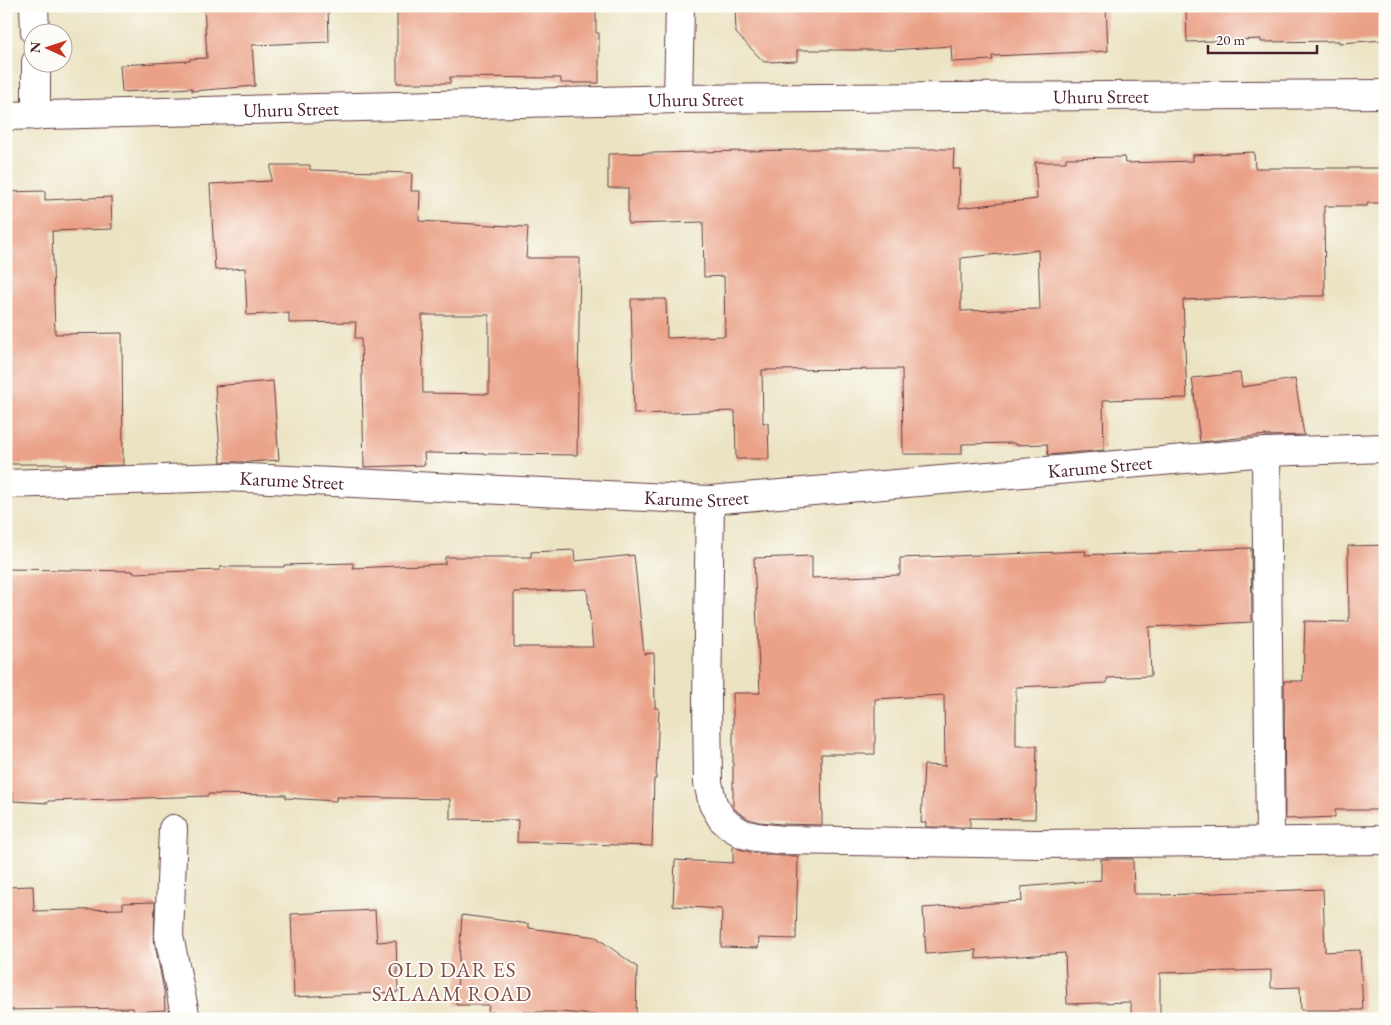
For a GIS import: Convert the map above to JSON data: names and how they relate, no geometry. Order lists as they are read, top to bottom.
{
  "streets": {
    "street": ["Uhuru Street", "Karume Street"]
  },
  "districts": ["OLD DAR ES SALAAM ROAD"],
  "scale_bar": "20 m",
  "north": "left"
}
